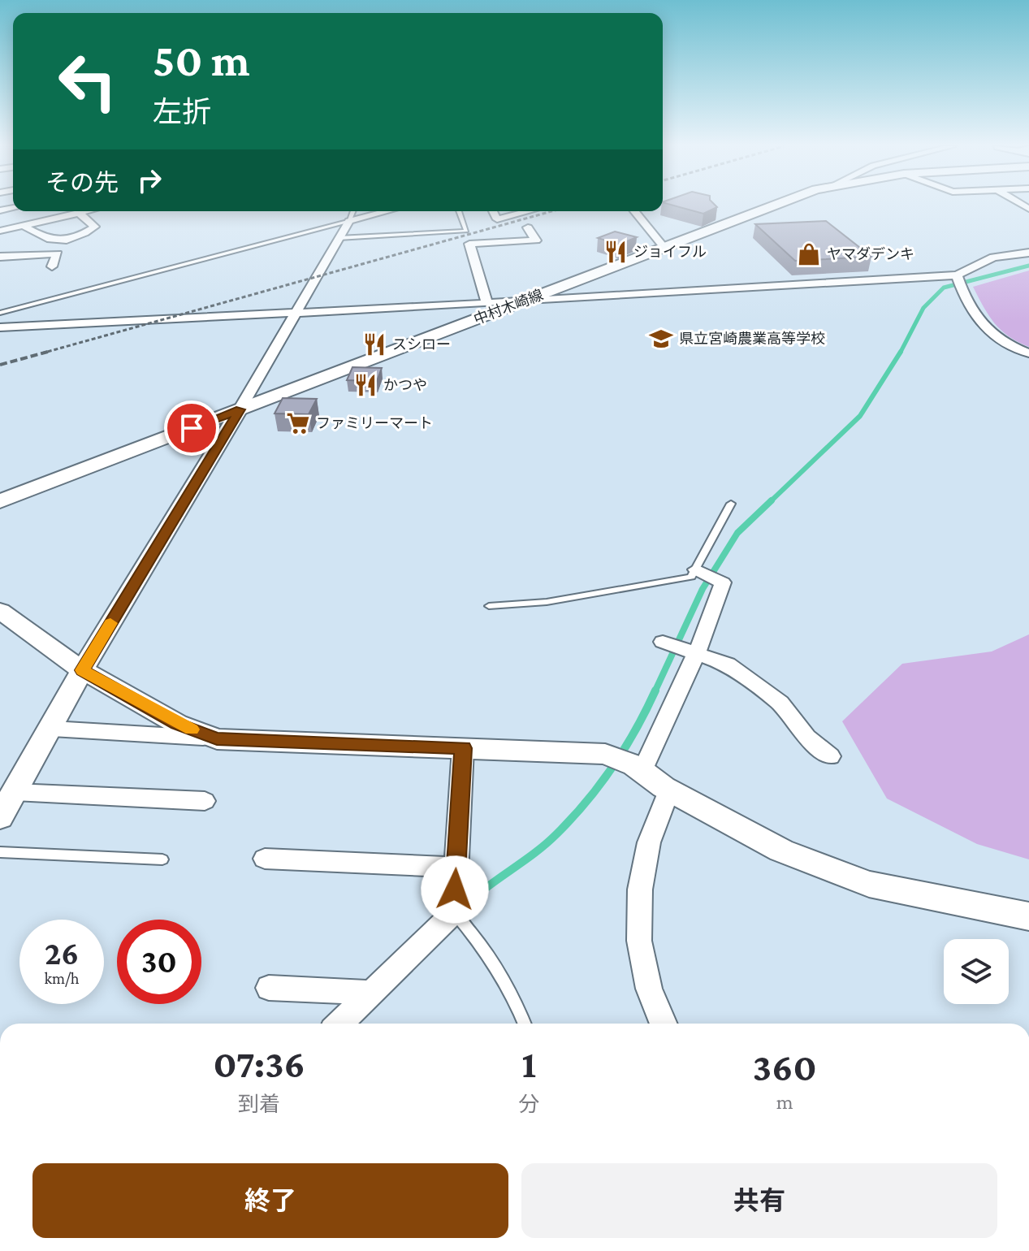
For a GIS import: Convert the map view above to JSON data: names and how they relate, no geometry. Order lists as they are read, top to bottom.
{
  "streets": {
    "main road": ["中村木崎線"]
  },
  "places": {
    "restaurant": ["ジョイフル", "スシロー", "かつや"],
    "shop": ["ヤマダデンキ"],
    "school or university": ["県立宮崎農業高等学校"],
    "supermarket": ["ファミリーマート"]
  },
  "page": {
    "turn": ["50 m", "左折"],
    "then": "その先",
    "speed": "26 km/h",
    "limit": "30",
    "eta": [
      "07:36",
      "到着",
      "1",
      "分",
      "360",
      "m"
    ],
    "buttons": ["終了", "共有"]
  }
}
